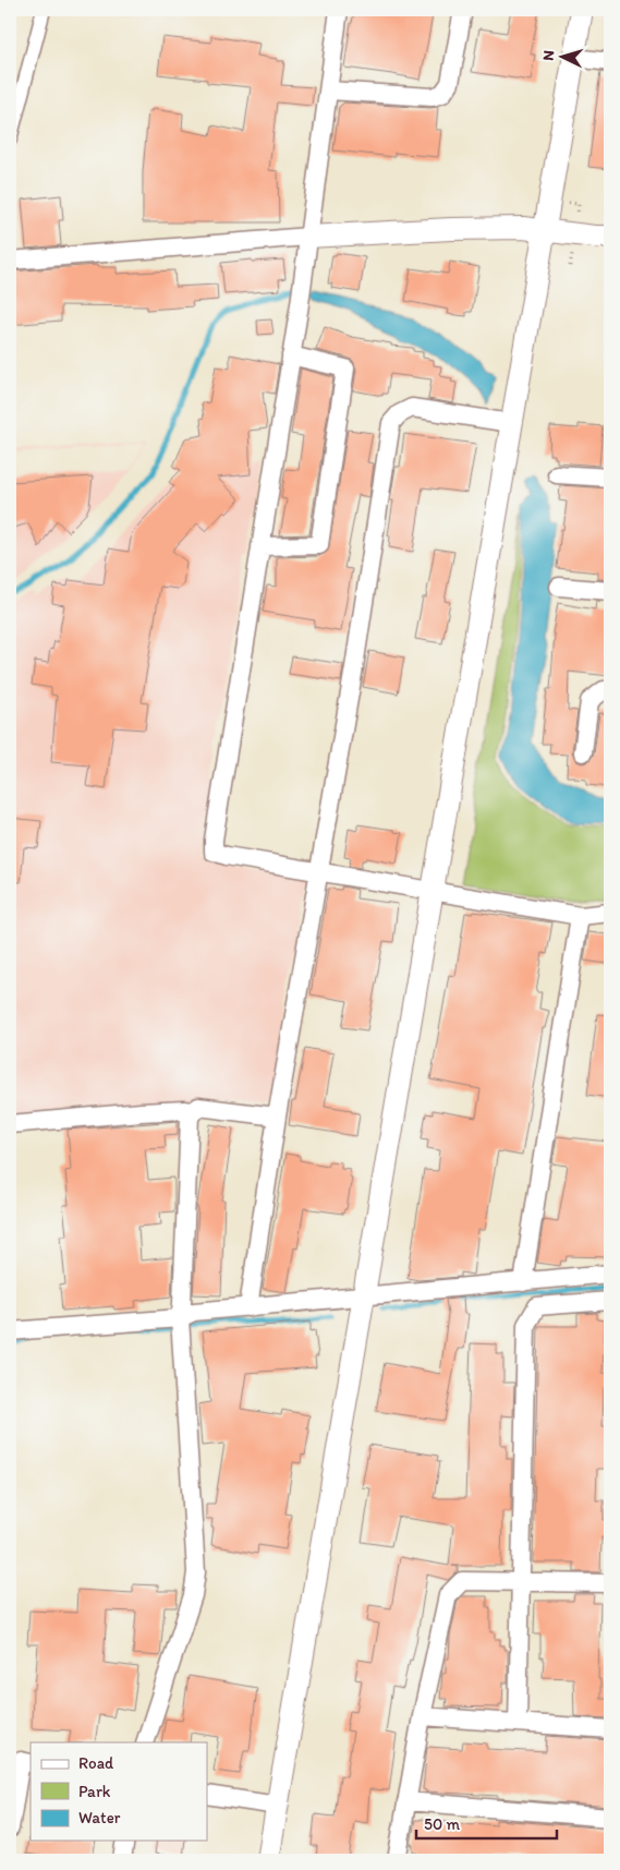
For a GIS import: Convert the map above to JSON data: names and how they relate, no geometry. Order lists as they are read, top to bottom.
{
  "legend": ["Road", "Park", "Water"],
  "scale_bar": "50 m",
  "north": "left"
}
